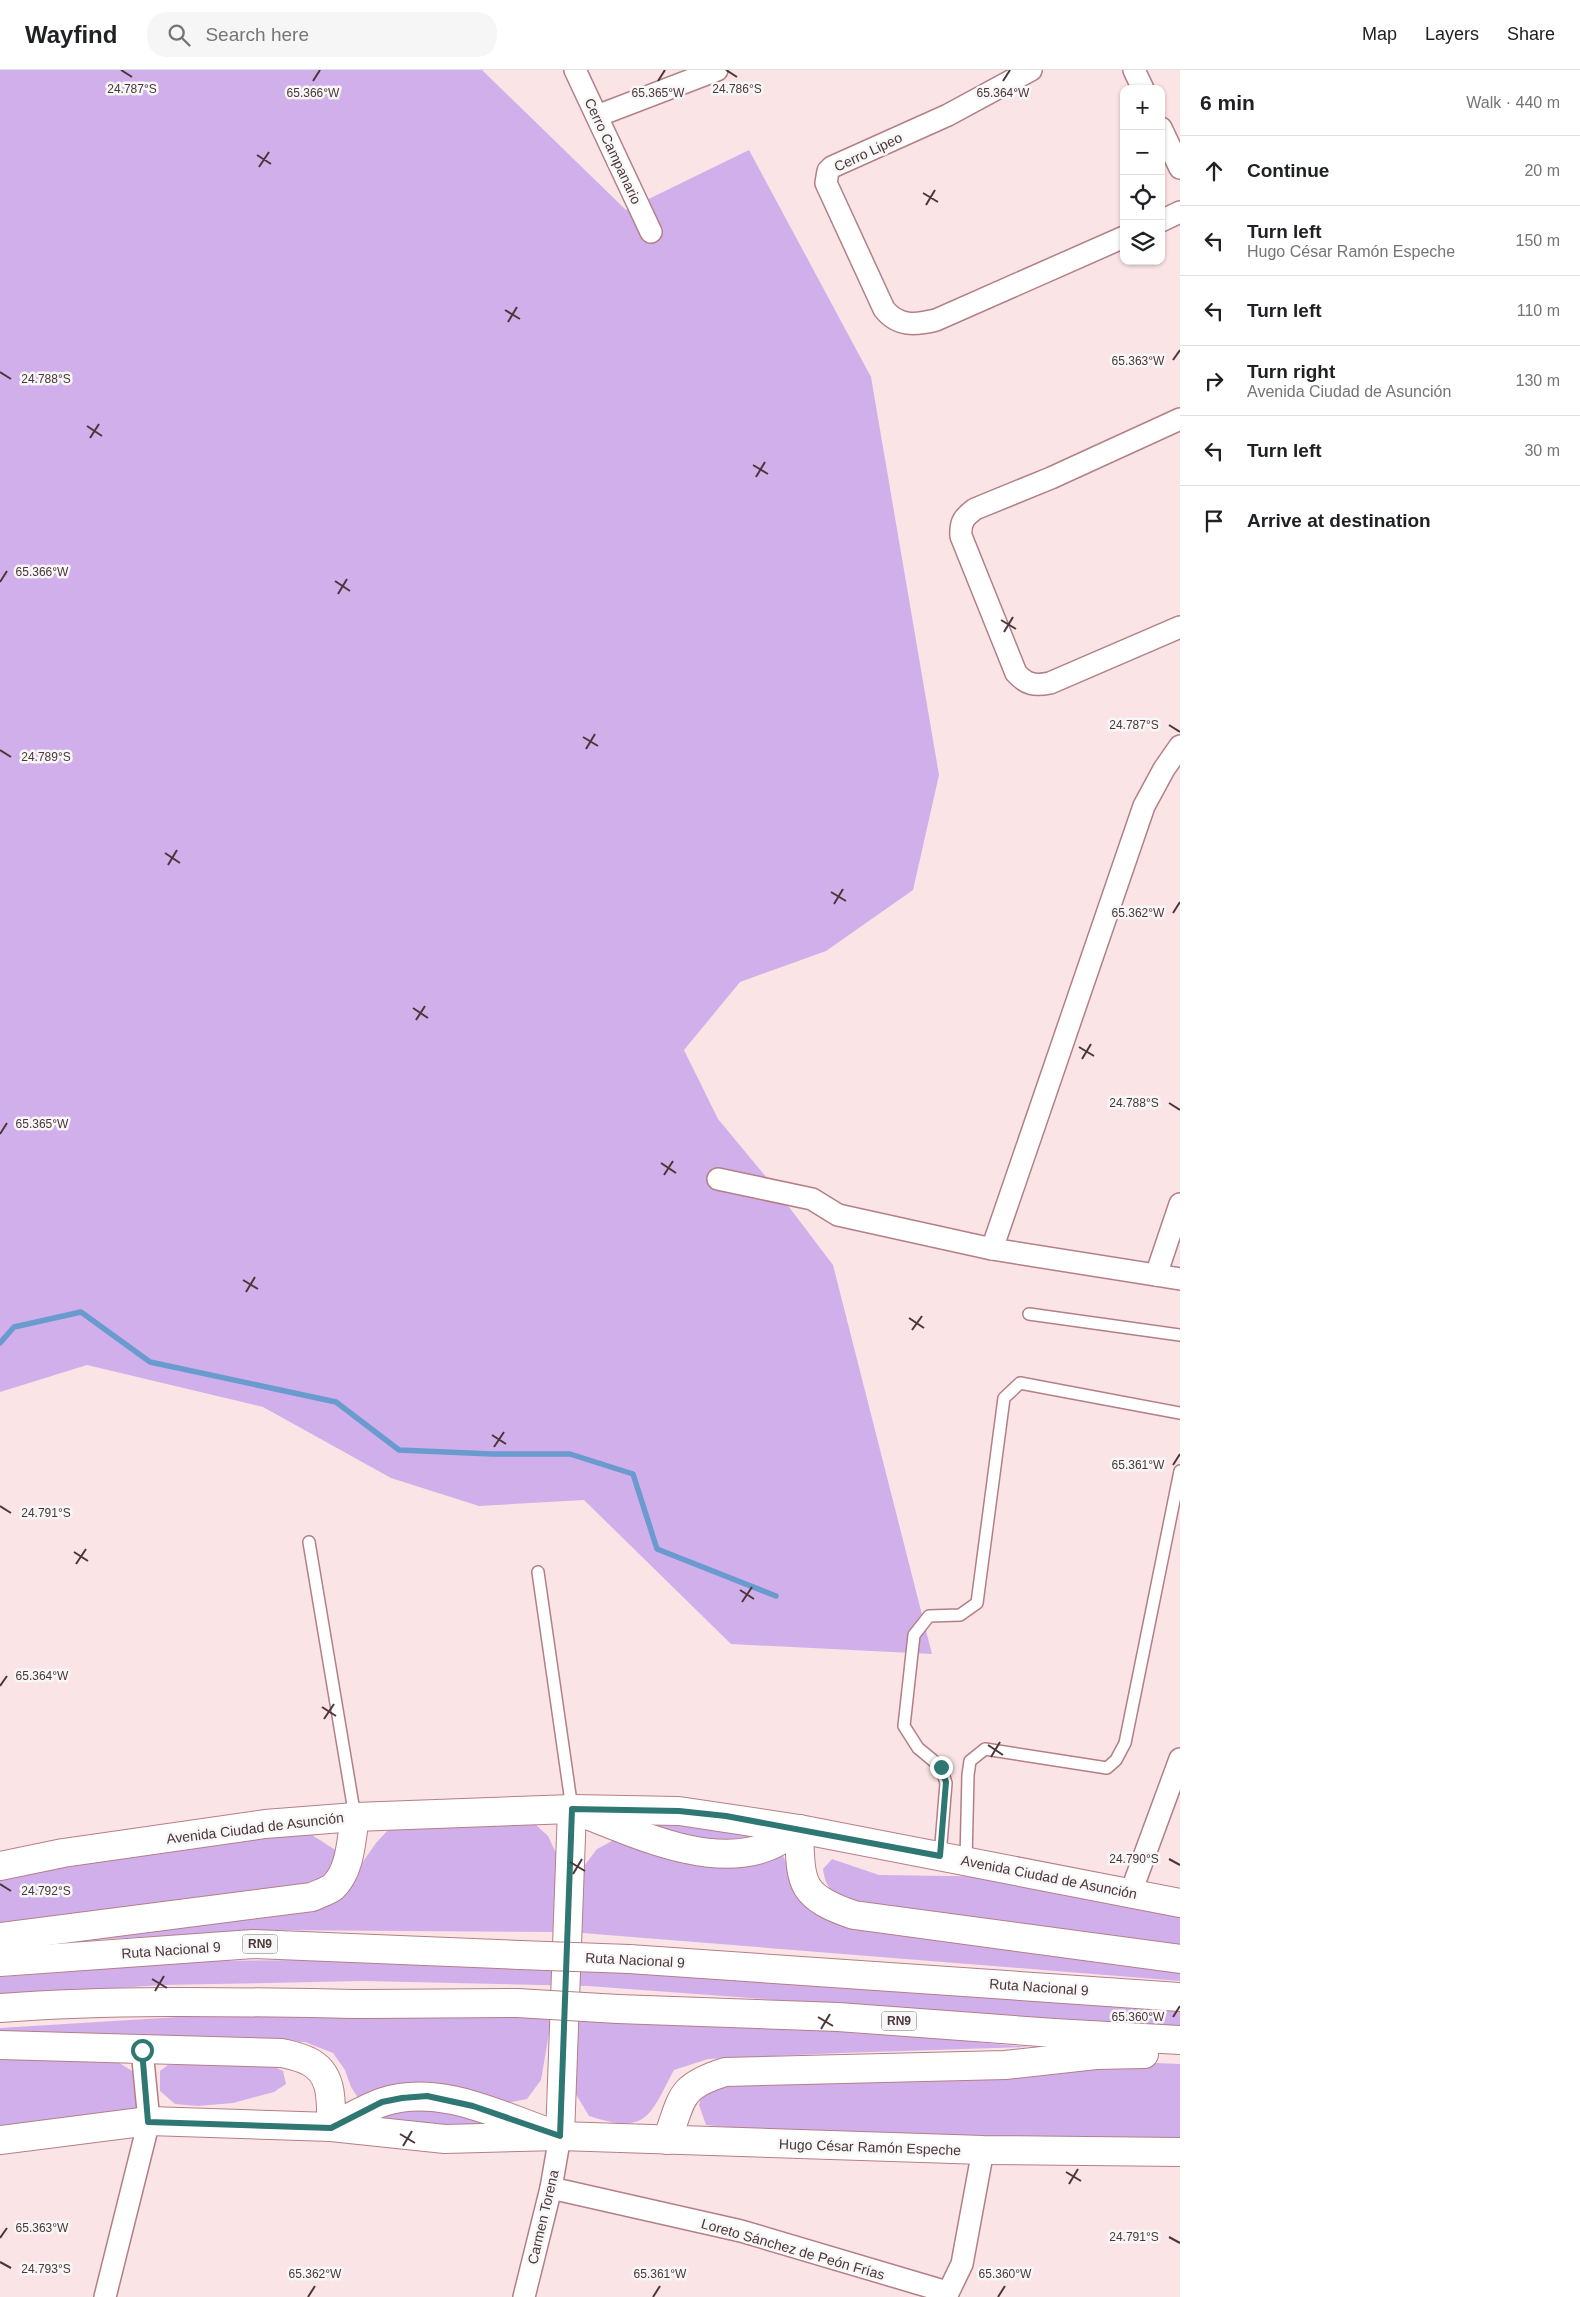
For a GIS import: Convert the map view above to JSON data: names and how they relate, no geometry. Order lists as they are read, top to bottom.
{
  "streets": {
    "main road": [
      "Avenida Ciudad de Asunción",
      "RN9",
      "Ruta Nacional 9",
      "Hugo César Ramón Espeche"
    ],
    "street": [
      "Cerro Campanario",
      "Cerro Lipeo",
      "Carmen Torena",
      "Loreto Sánchez de Peón Frías"
    ]
  },
  "crossings": [
    ["Hugo César Ramón Espeche", "Carmen Torena"],
    ["Carmen Torena", "Loreto Sánchez de Peón Frías"]
  ],
  "page": {
    "header": "Wayfind",
    "search": "Search here",
    "nav": ["Map", "Layers", "Share"],
    "heading": ["6 min", "Walk · 440 m"],
    "map_buttons": ["+", "−"],
    "list": [
      ["Continue", "20 m"],
      ["Turn left", "Hugo César Ramón Espeche", "150 m"],
      ["Turn left", "110 m"],
      ["Turn right", "Avenida Ciudad de Asunción", "130 m"],
      ["Turn left", "30 m"],
      "Arrive at destination"
    ]
  },
  "coordinates": [
    "24.787°S",
    "24.786°S",
    "65.366°W",
    "65.365°W",
    "65.364°W",
    "65.363°W",
    "24.788°S",
    "24.789°S",
    "65.362°W",
    "65.361°W",
    "24.791°S",
    "24.790°S",
    "24.792°S",
    "65.360°W",
    "24.793°S"
  ]
}
